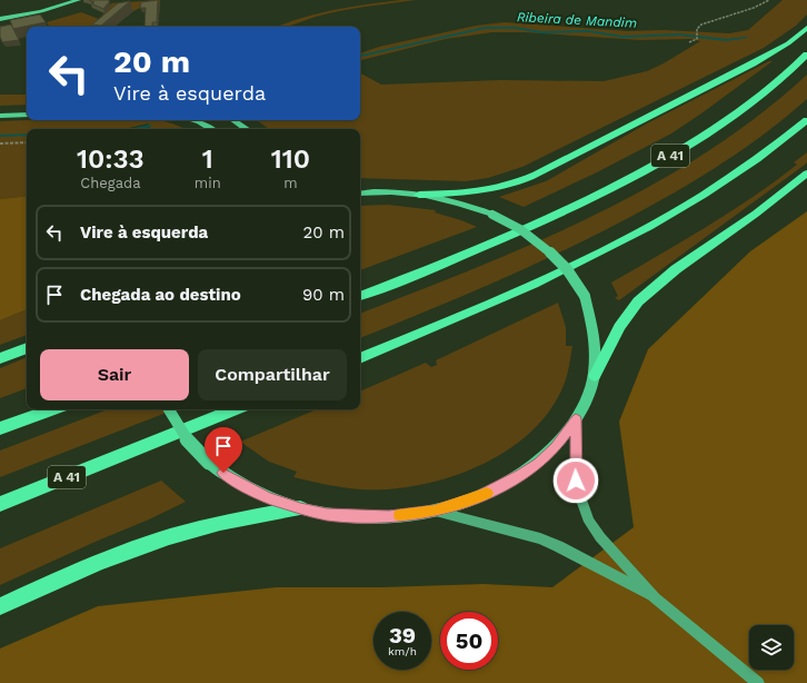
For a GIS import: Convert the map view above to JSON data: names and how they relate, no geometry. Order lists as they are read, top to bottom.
{
  "streets": {
    "highway": ["A 41"]
  },
  "water": ["Ribeira de Mandim"],
  "page": {
    "turn": ["20 m", "Vire à esquerda"],
    "eta": [
      "10:33",
      "Chegada",
      "1",
      "min",
      "110",
      "m"
    ],
    "list": [
      {
        "name": "Vire à esquerda",
        "value": "20 m"
      },
      {
        "name": "Chegada ao destino",
        "value": "90 m"
      }
    ],
    "buttons": ["Sair", "Compartilhar"],
    "speed": "39 km/h",
    "limit": "50"
  }
}
